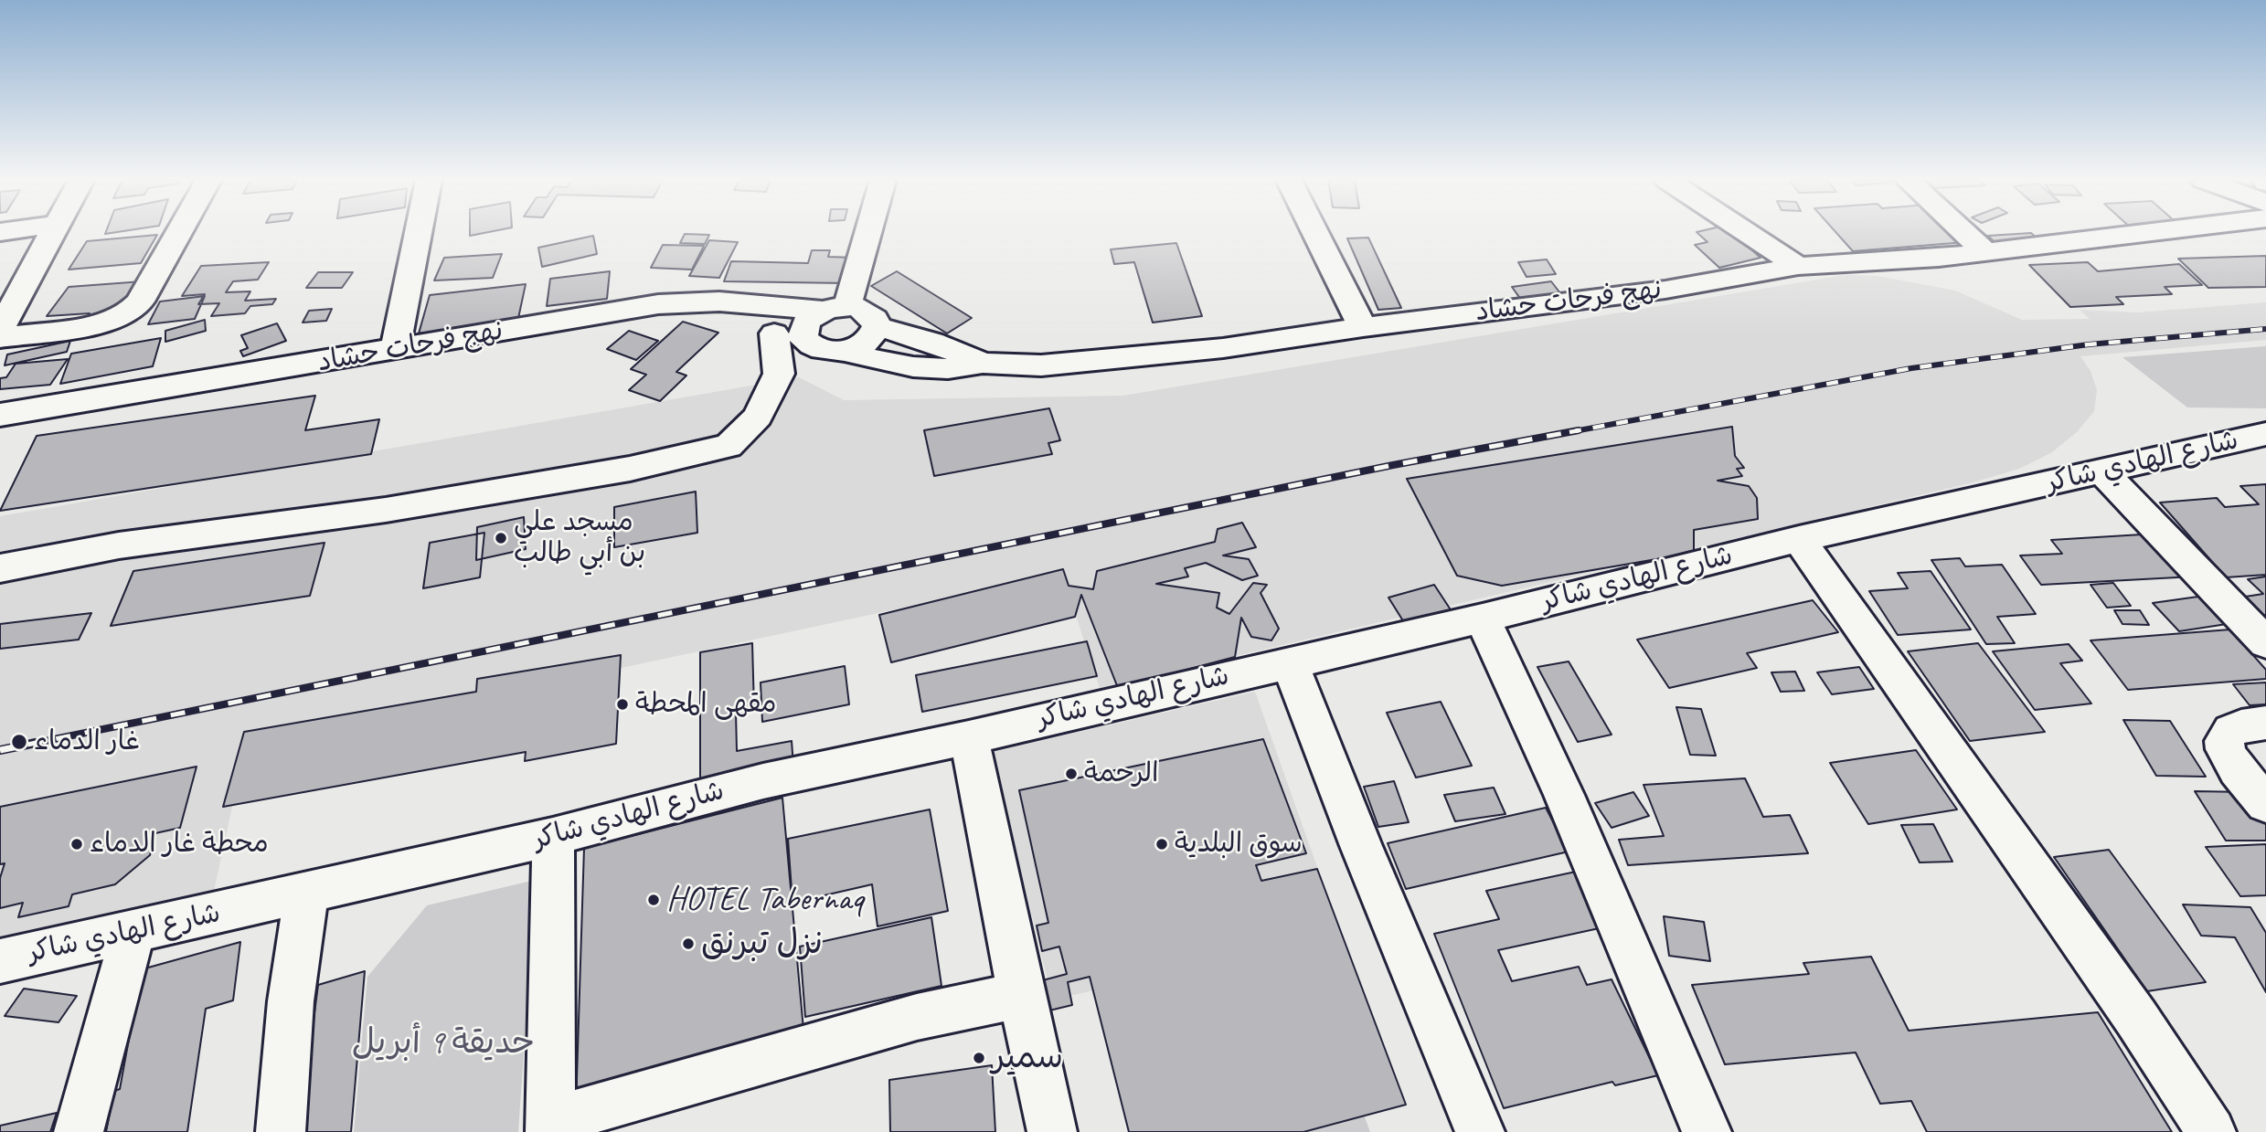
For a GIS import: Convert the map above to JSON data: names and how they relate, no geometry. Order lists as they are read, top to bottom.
{
  "streets": {
    "street": ["نهج فرحات حشاد", "شارع الهادي شاكر"]
  },
  "parks": ["حديقة 9 أبريل"],
  "places": [
    "مسجد علي بن أبي طالب",
    "مقهى المحطة",
    "غار الدماء",
    "الرحمة",
    "محطة غار الدماء",
    "سوق البلدية",
    "HOTEL Tabernaq",
    "نزل تبرنق",
    "سمير"
  ]
}
